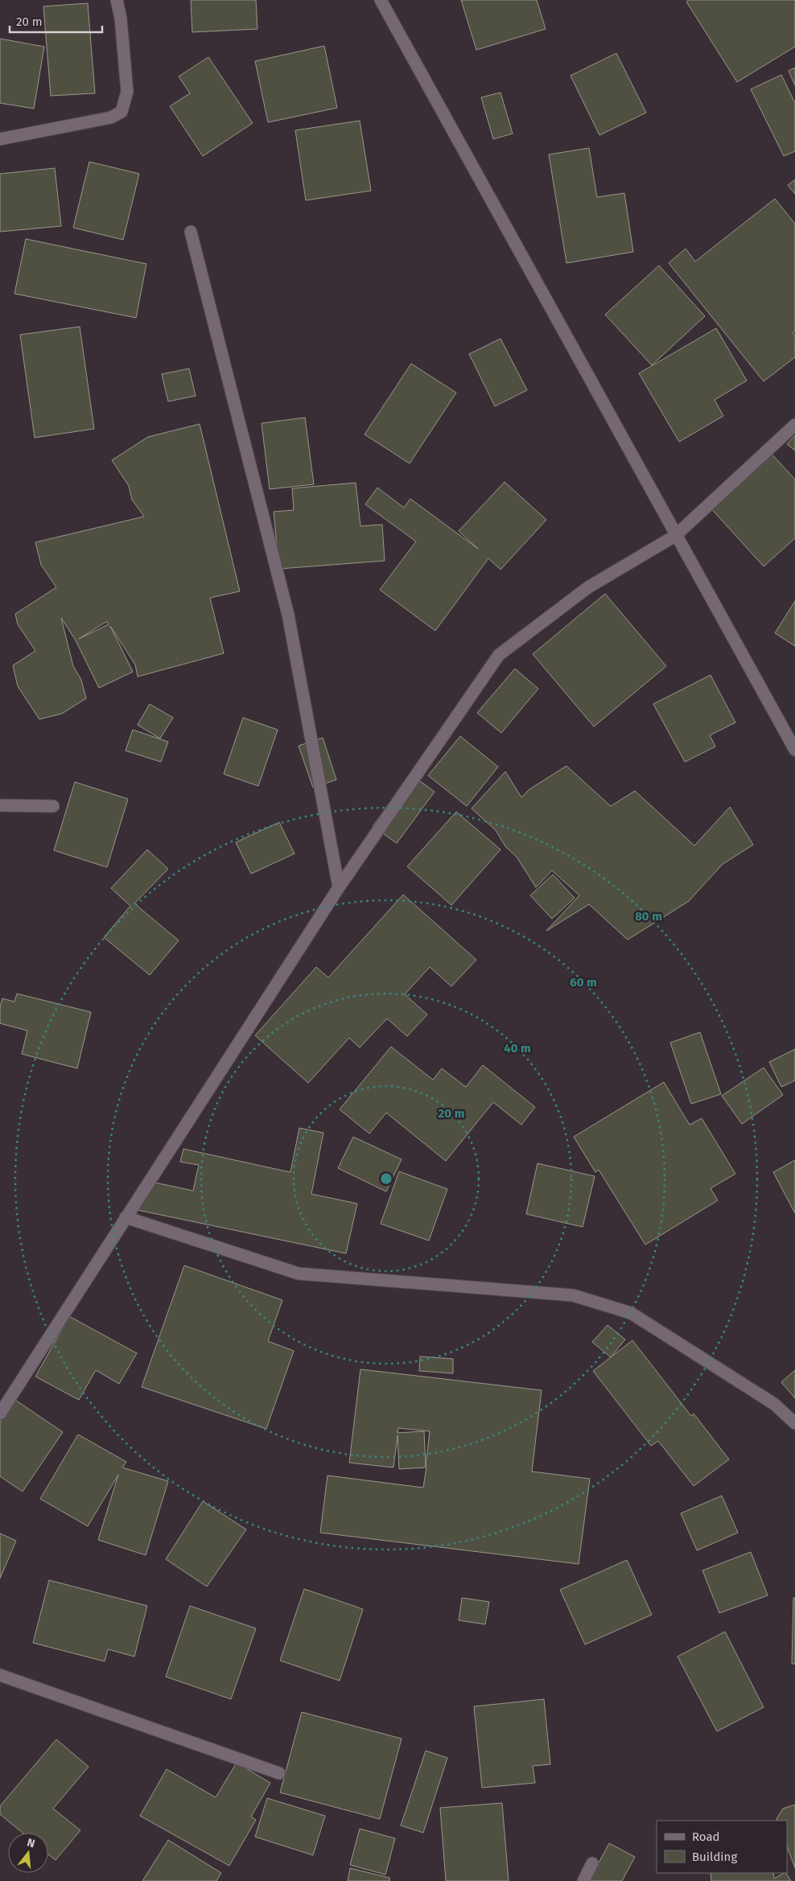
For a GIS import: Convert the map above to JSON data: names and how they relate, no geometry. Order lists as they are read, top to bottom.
{
  "legend": ["Road", "Building"],
  "scale_bar": "20 m",
  "north": "top",
  "rings": [
    "80 m",
    "60 m",
    "40 m",
    "20 m"
  ]
}
